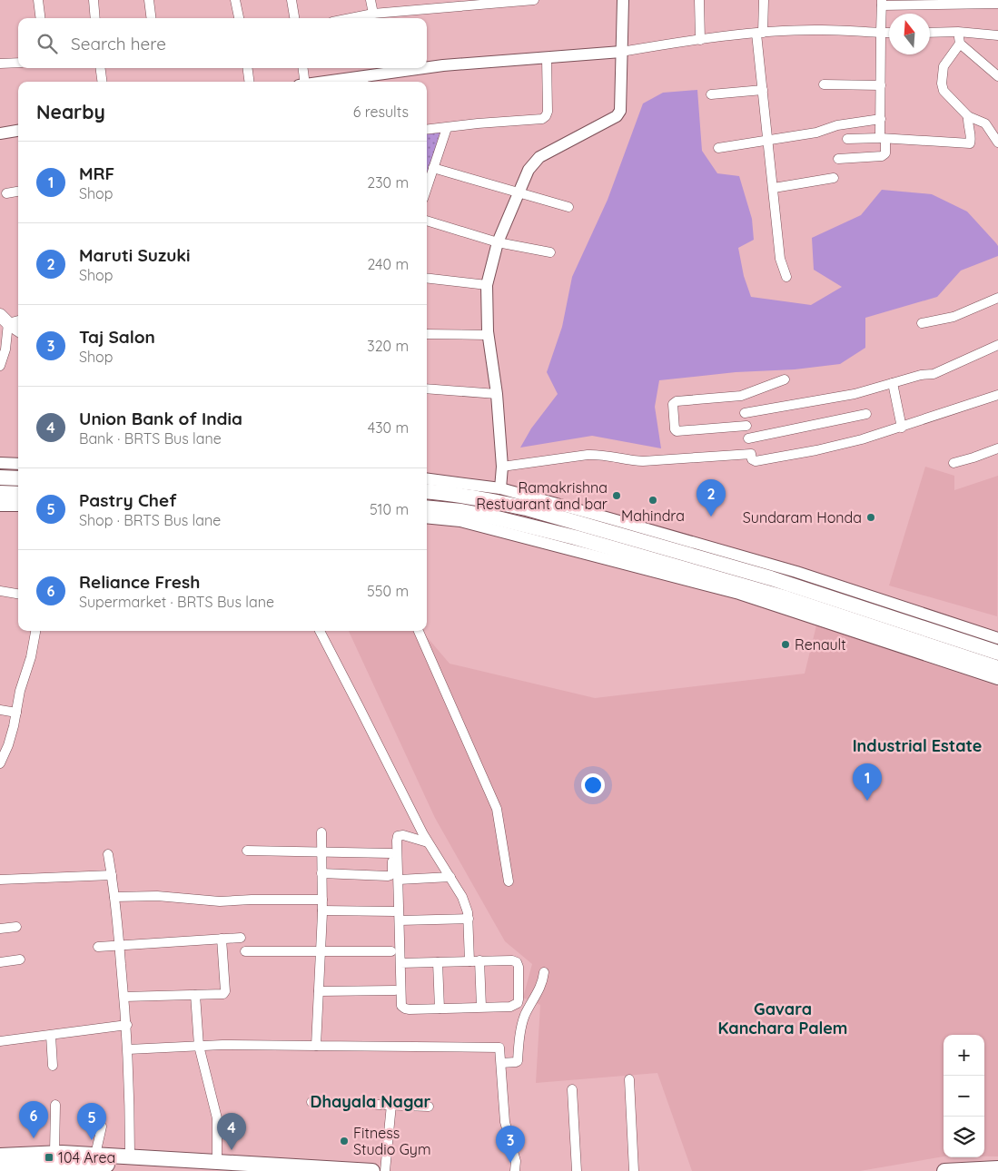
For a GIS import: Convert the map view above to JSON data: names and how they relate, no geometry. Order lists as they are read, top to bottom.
{
  "districts": ["Industrial Estate", "Gavara Kanchara Palem", "Dhayala Nagar"],
  "places": {
    "other": [
      "Ramakrishna Restuarant and bar",
      "Mahindra",
      "Sundaram Honda",
      "Renault",
      "Fitness Studio Gym"
    ],
    "transit": ["104 Area"]
  },
  "north": "top",
  "page": {
    "search": "Search here",
    "heading": ["Nearby", "6 results"],
    "list": [
      {
        "mark": "1",
        "name": "MRF",
        "note": "Shop",
        "value": "230 m"
      },
      {
        "mark": "2",
        "name": "Maruti Suzuki",
        "note": "Shop",
        "value": "240 m"
      },
      {
        "mark": "3",
        "name": "Taj Salon",
        "note": "Shop",
        "value": "320 m"
      },
      {
        "mark": "4",
        "name": "Union Bank of India",
        "note": "Bank · BRTS Bus lane",
        "value": "430 m"
      },
      {
        "mark": "5",
        "name": "Pastry Chef",
        "note": "Shop · BRTS Bus lane",
        "value": "510 m"
      },
      {
        "mark": "6",
        "name": "Reliance Fresh",
        "note": "Supermarket · BRTS Bus lane",
        "value": "550 m"
      }
    ],
    "pins": [
      "2",
      "1",
      "6",
      "5",
      "4",
      "3"
    ],
    "map_buttons": ["+", "−"]
  }
}
